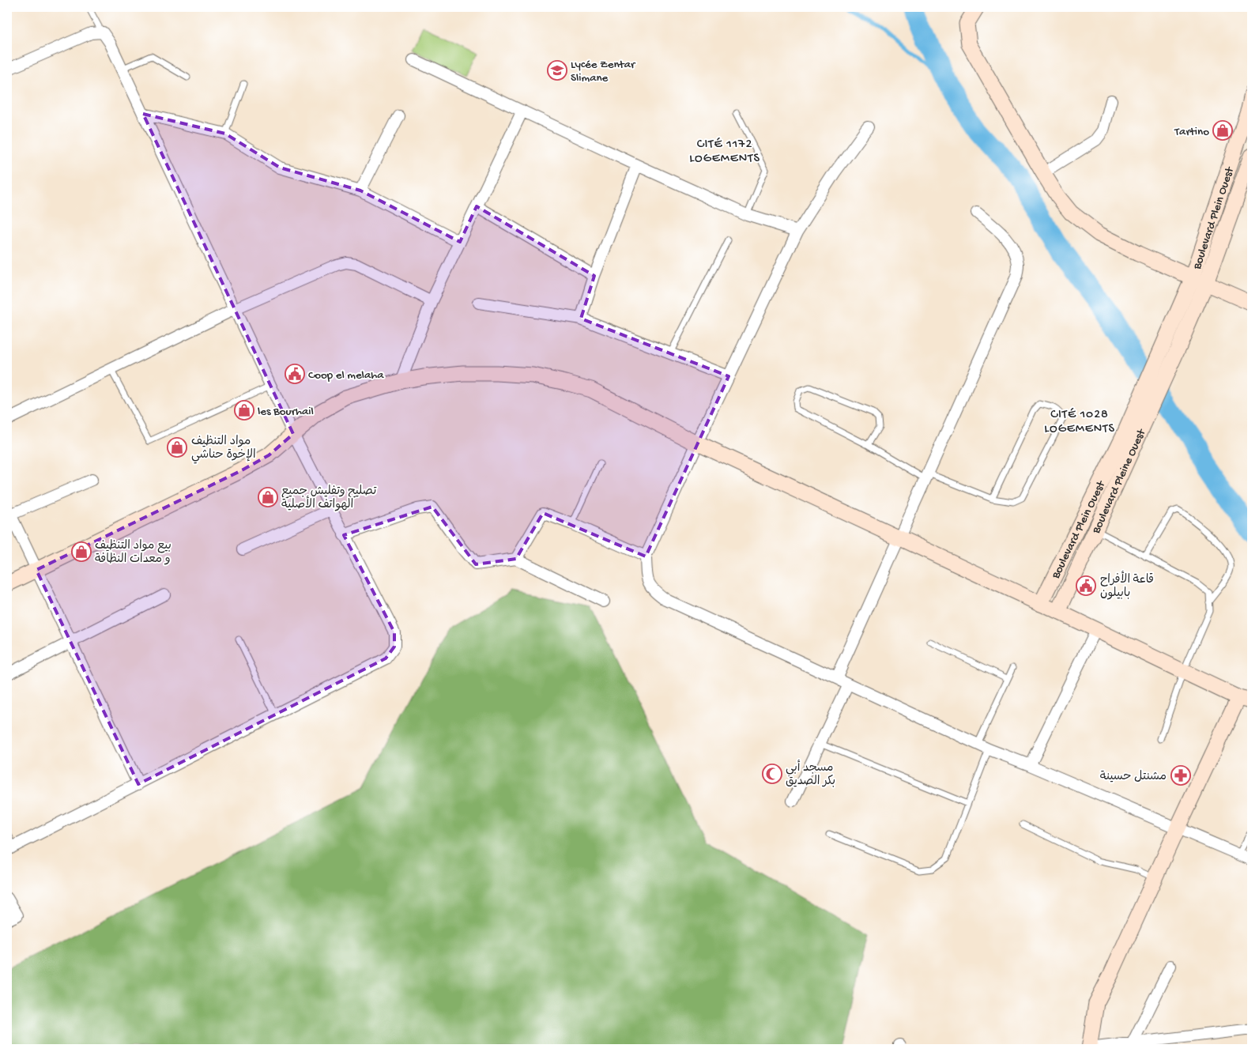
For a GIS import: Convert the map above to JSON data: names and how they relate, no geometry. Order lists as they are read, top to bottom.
{
  "streets": {
    "main road": ["Boulevard Plein Ouest", "Boulevard Pleine Ouest"]
  },
  "crossings": [
    ["Boulevard Plein Ouest", "Boulevard Pleine Ouest"]
  ],
  "districts": ["CITÉ 1172 LOGEMENTS", "CITÉ 1028 LOGEMENTS"],
  "places": {
    "school or university": ["Lycée Zentar Slimane"],
    "shop": [
      "Tartino",
      "les Bourhail",
      "مواد التنظيف الإخوة حناشي",
      "تصليح وتفليش جميع الهواتف الأصلية",
      "بيع مواد التنظيف و معدات النظافة"
    ],
    "public building": ["Coop el melaha", "قاعة الأفراح بابيلون"],
    "mosque": ["مسجد أبي بكر الصديق"],
    "pharmacy": ["مشنتل حسينة"]
  }
}
